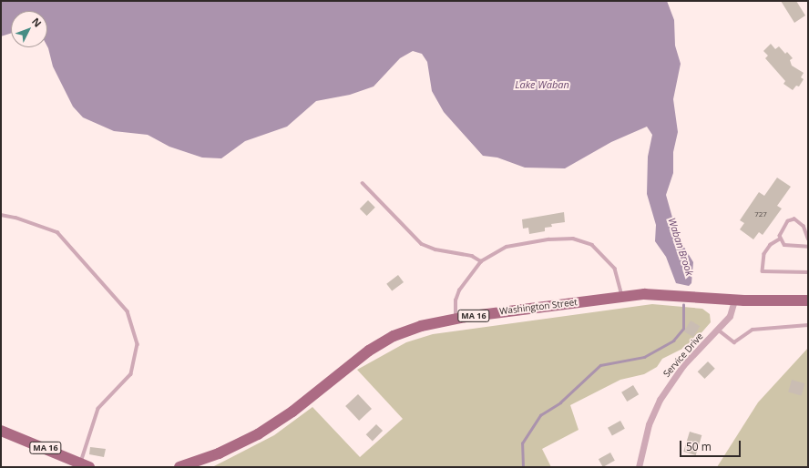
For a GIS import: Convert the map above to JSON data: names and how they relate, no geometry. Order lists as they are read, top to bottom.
{
  "streets": {
    "main road": ["Washington Street", "MA 16"],
    "street": ["Service Drive"]
  },
  "crossings": [
    ["Washington Street", "Service Drive"]
  ],
  "water": ["Lake Waban", "Waban Brook"],
  "house_numbers": ["727"],
  "scale_bar": "50 m",
  "north": "top right"
}
